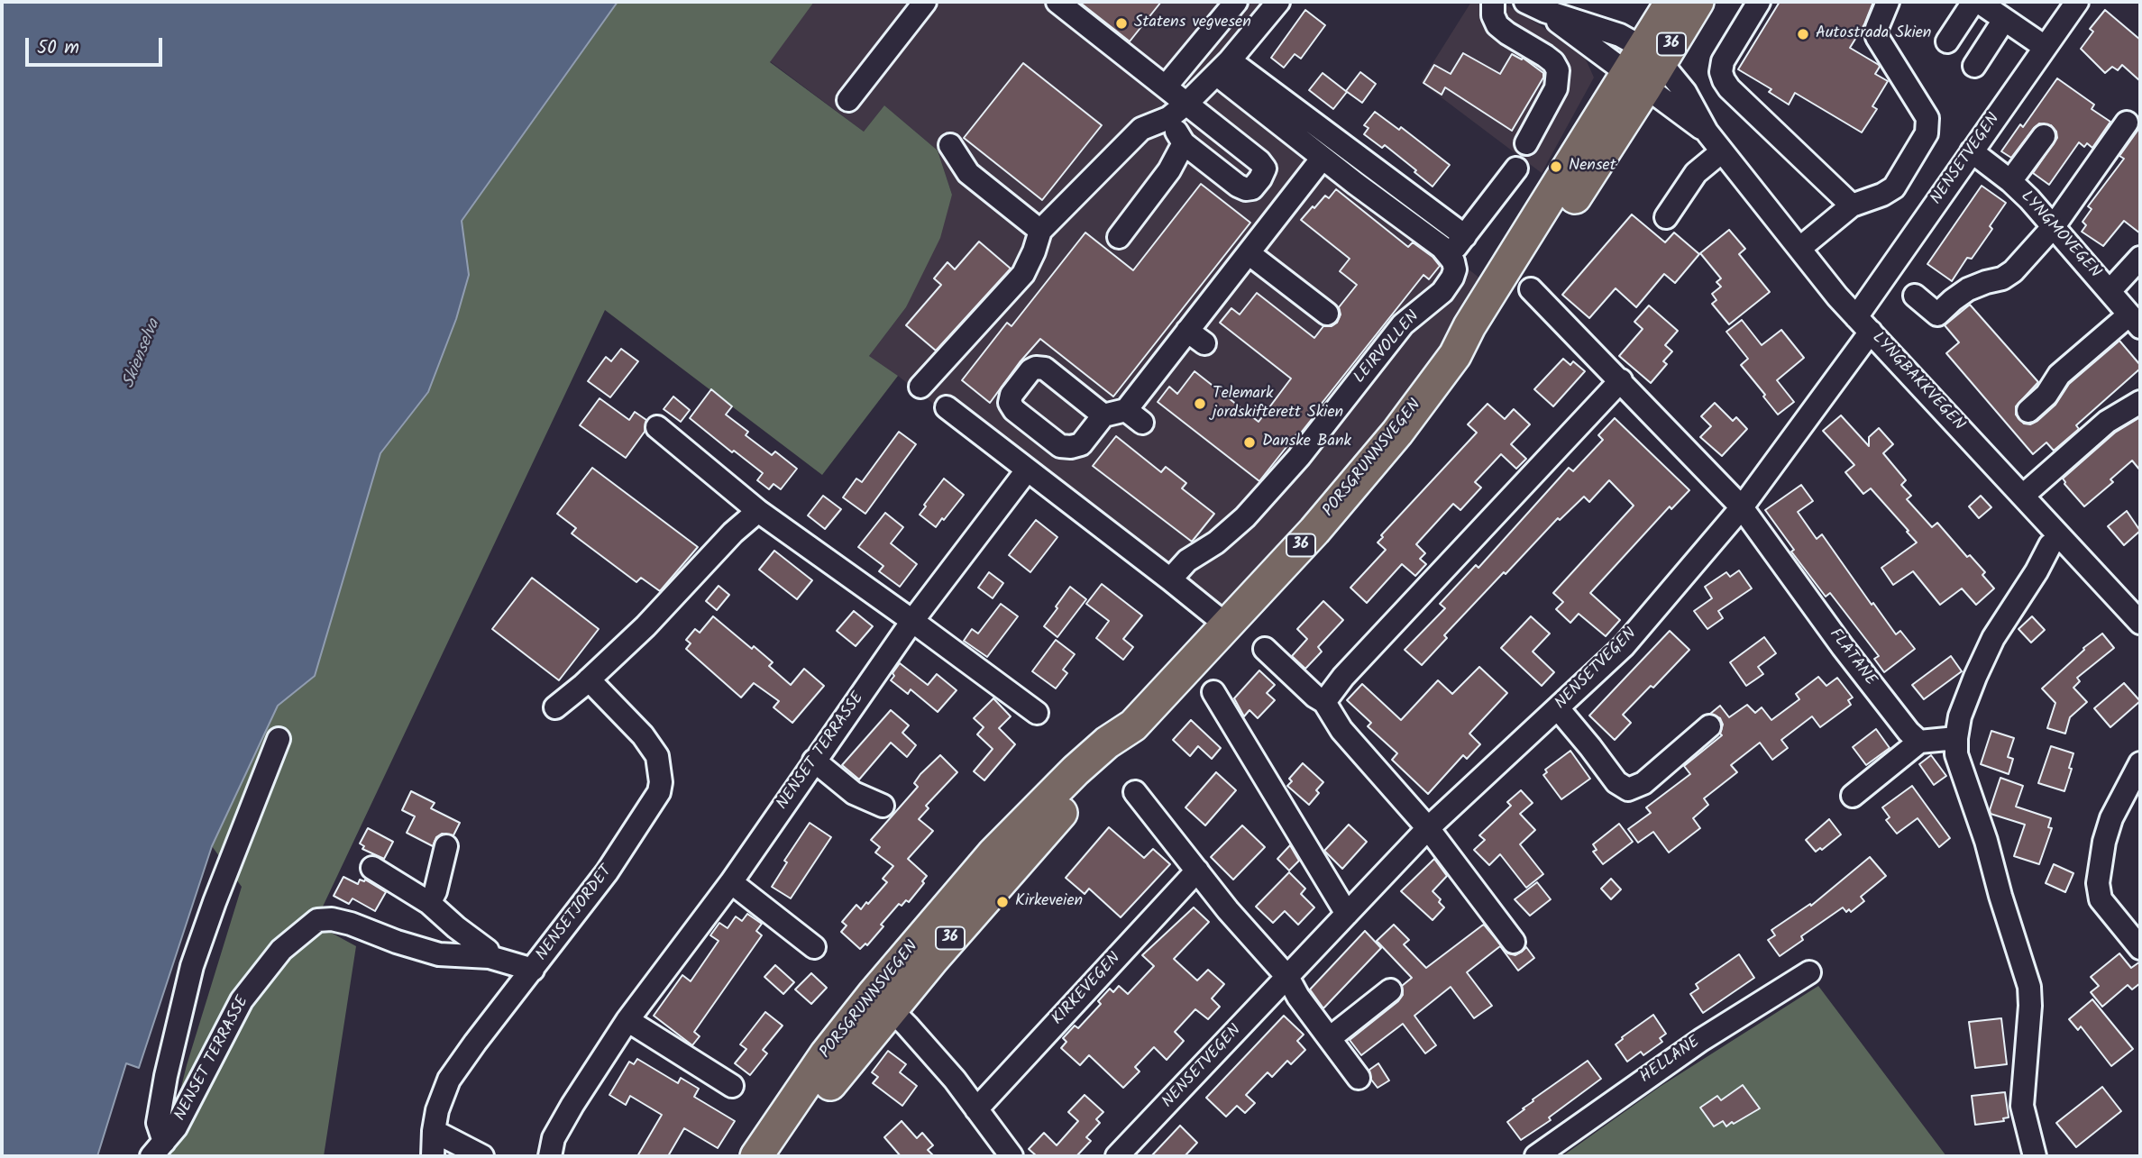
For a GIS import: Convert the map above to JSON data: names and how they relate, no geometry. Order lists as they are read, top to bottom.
{
  "streets": {
    "highway": ["36", "PORSGRUNNSVEGEN"],
    "street": [
      "NENSETVEGEN",
      "LYNGMOVEGEN",
      "LEIRVOLLEN",
      "LYNGBAKKVEGEN",
      "FLATANE",
      "NENSET TERRASSE",
      "NENSETJORDET",
      "KIRKEVEGEN",
      "HELLANE"
    ]
  },
  "crossings": [
    ["NENSETVEGEN", "LYNGMOVEGEN"],
    ["NENSETVEGEN", "LYNGBAKKVEGEN"],
    ["NENSETVEGEN", "FLATANE"],
    ["LYNGBAKKVEGEN", "PORSGRUNNSVEGEN"],
    ["NENSET TERRASSE", "NENSETJORDET"]
  ],
  "water": ["Skienselva"],
  "places": [
    "Statens vegvesen",
    "Autostrada Skien",
    "Nenset",
    "Telemark jordskifterett Skien",
    "Danske Bank",
    "Kirkeveien"
  ],
  "scale_bar": "50 m"
}
